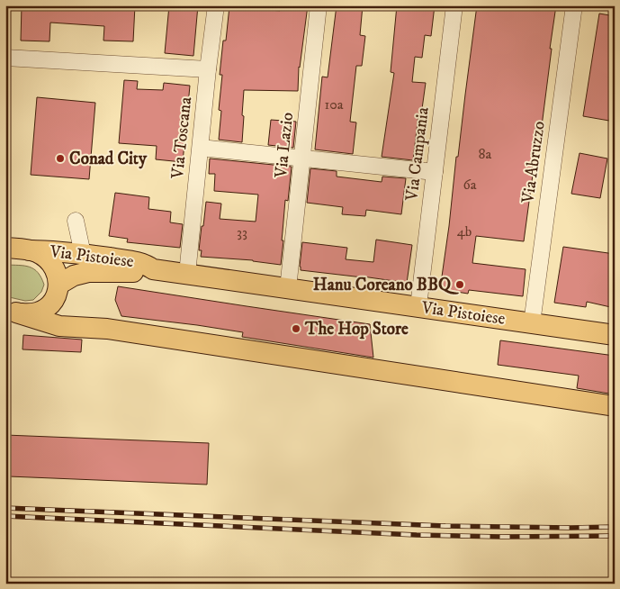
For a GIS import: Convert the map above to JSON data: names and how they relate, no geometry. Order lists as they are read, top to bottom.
{
  "streets": {
    "main road": ["Via Pistoiese"],
    "street": [
      "Via Toscana",
      "Via Lazio",
      "Via Campania",
      "Via Abruzzo"
    ]
  },
  "crossings": [
    ["Via Toscana", "Via Pistoiese"],
    ["Via Lazio", "Via Pistoiese"],
    ["Via Campania", "Via Pistoiese"],
    ["Via Abruzzo", "Via Pistoiese"]
  ],
  "places": ["Conad City", "Hanu Coreano BBQ", "The Hop Store"],
  "house_numbers": [
    "10a",
    "8a",
    "6a",
    "4b",
    "33"
  ]
}
